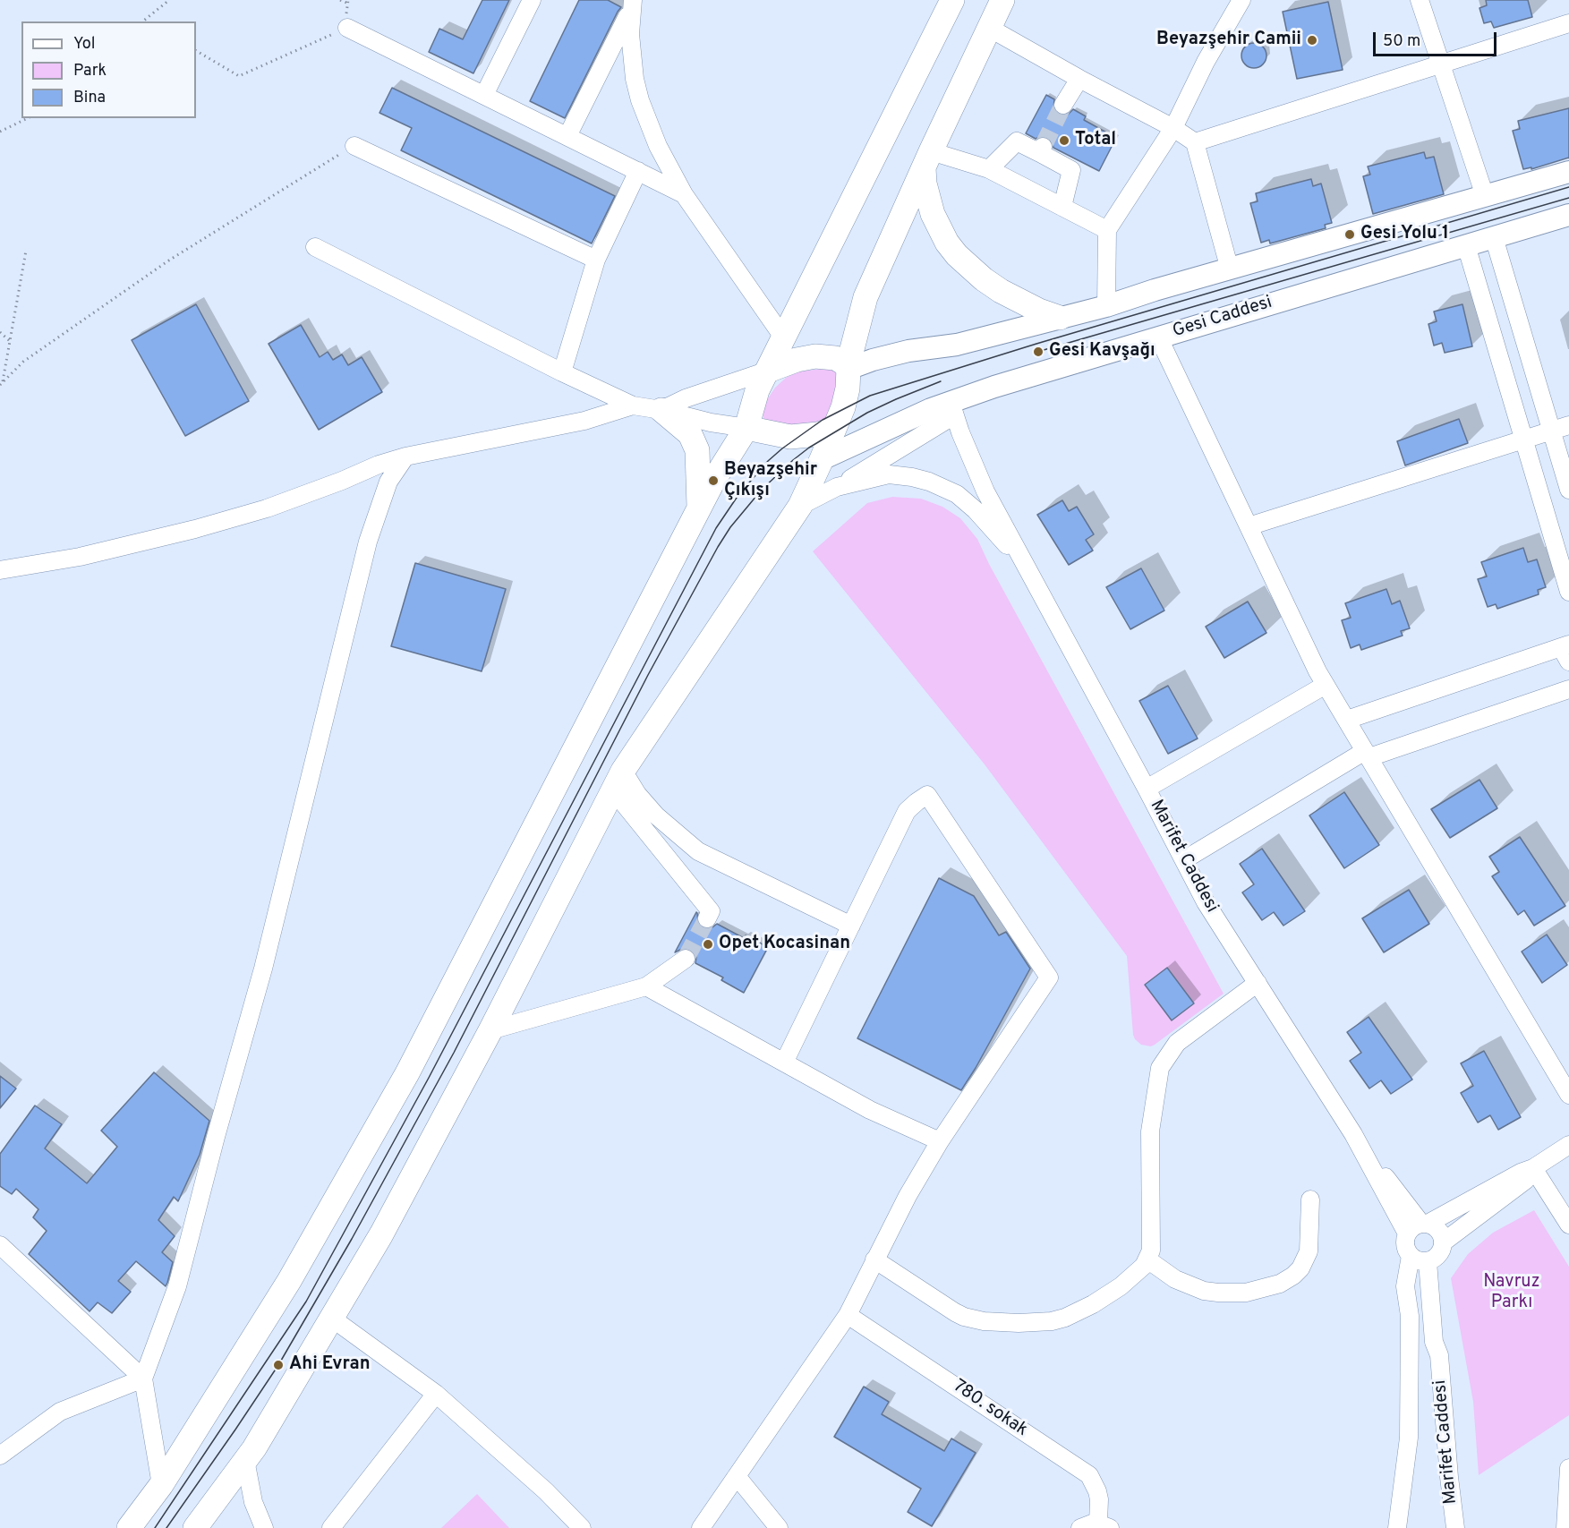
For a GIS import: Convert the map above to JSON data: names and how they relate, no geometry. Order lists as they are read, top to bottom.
{
  "streets": {
    "main road": ["Gesi Caddesi"],
    "street": ["Marifet Caddesi", "780. sokak"]
  },
  "parks": ["Navruz Parkı"],
  "places": [
    "Beyazşehir Camii",
    "Total",
    "Gesi Yolu 1",
    "Gesi Kavşağı",
    "Beyazşehir Çıkışı",
    "Opet Kocasinan",
    "Ahi Evran"
  ],
  "legend": ["Yol", "Park", "Bina"],
  "scale_bar": "50 m"
}
